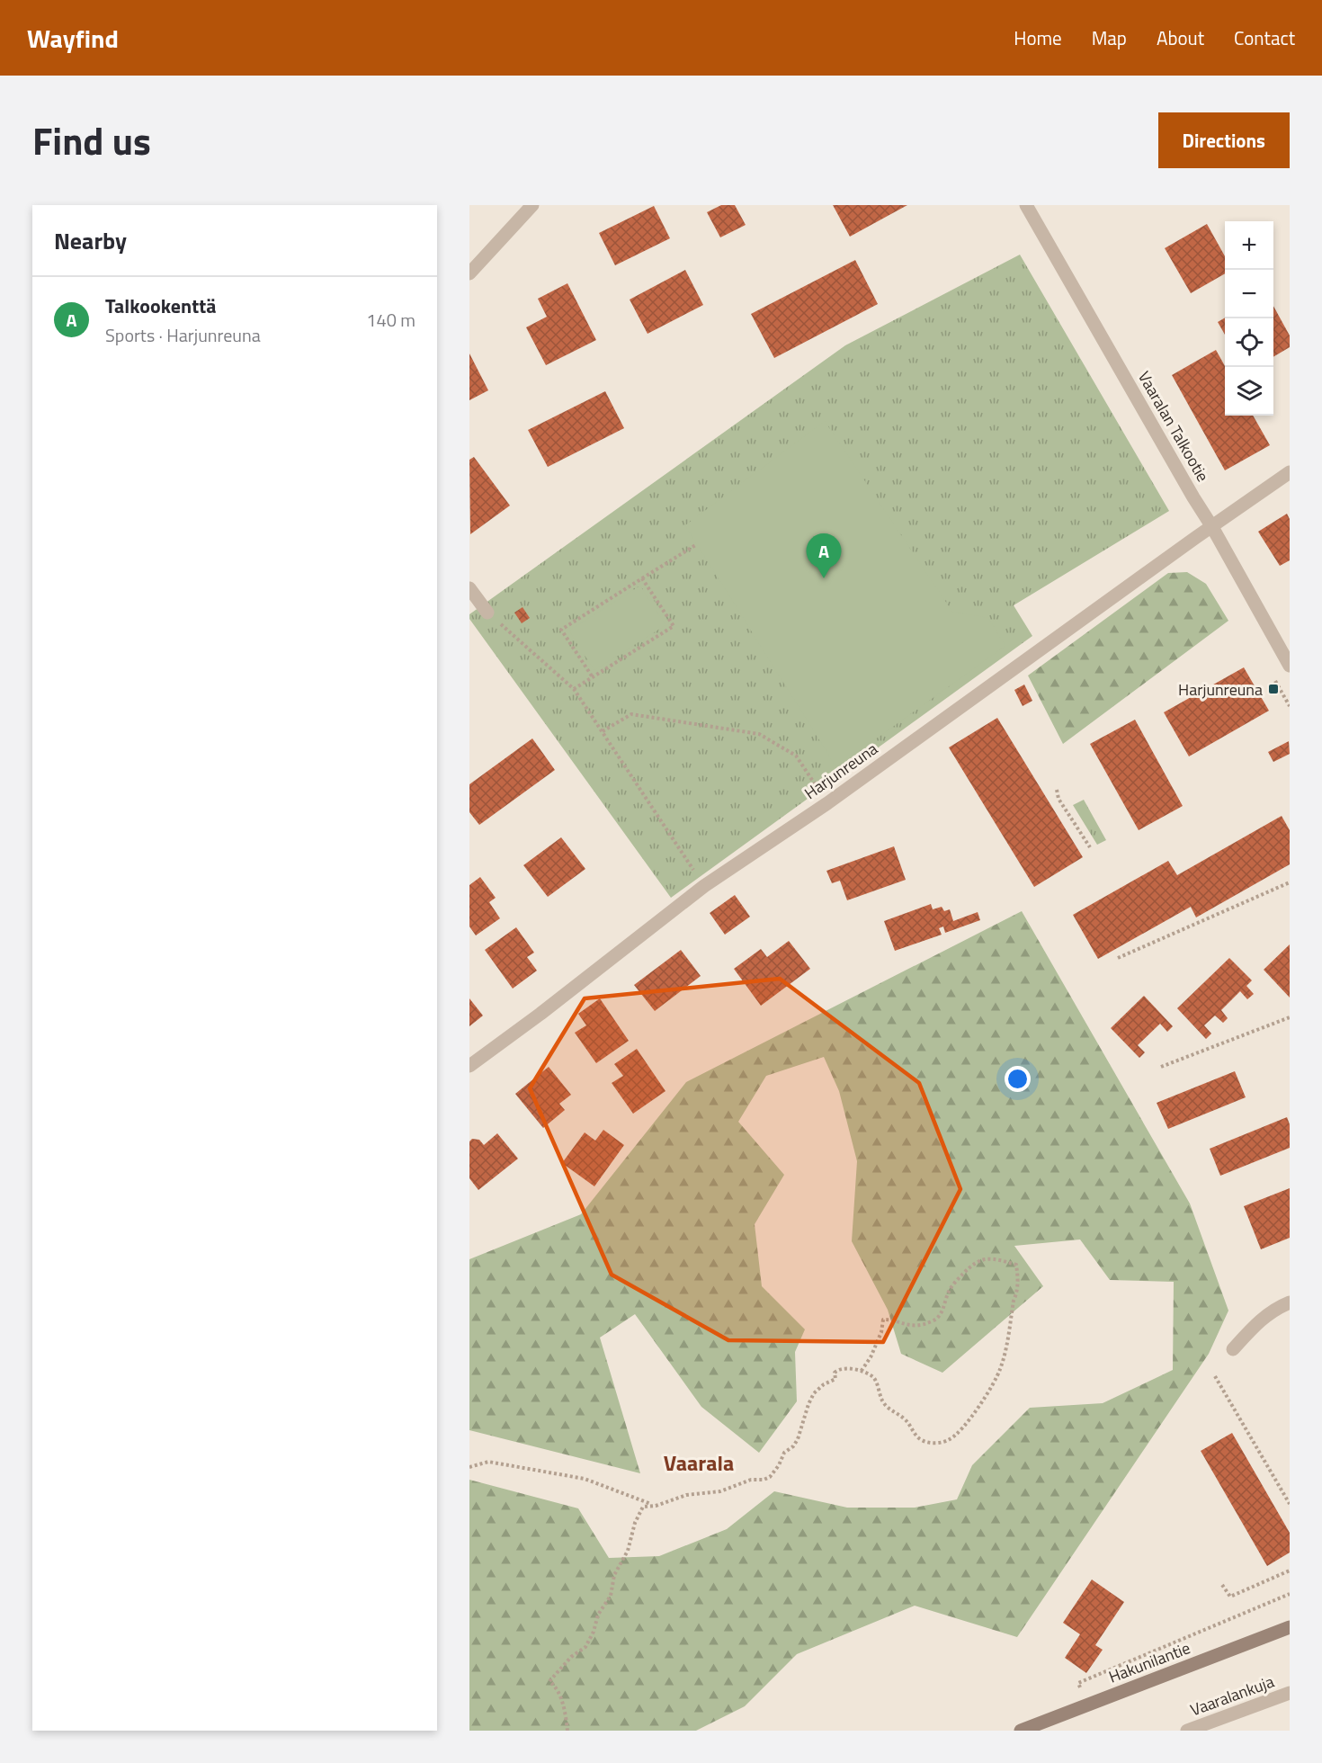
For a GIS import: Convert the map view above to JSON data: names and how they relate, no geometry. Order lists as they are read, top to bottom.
{
  "streets": {
    "main road": ["Hakunilantie"],
    "street": ["Vaaralan Talkootie", "Harjunreuna", "Vaaralankuja"]
  },
  "crossings": [
    ["Vaaralan Talkootie", "Harjunreuna"]
  ],
  "districts": ["Vaarala"],
  "places": {
    "transit": ["Harjunreuna"]
  },
  "page": {
    "header": "Wayfind",
    "nav": [
      "Home",
      "Map",
      "About",
      "Contact"
    ],
    "title": "Find us",
    "buttons": "Directions",
    "heading": "Nearby",
    "map_buttons": ["+", "−"],
    "list": [
      {
        "mark": "A",
        "name": "Talkookenttä",
        "note": "Sports · Harjunreuna",
        "value": "140 m"
      }
    ],
    "pins": "A"
  }
}
